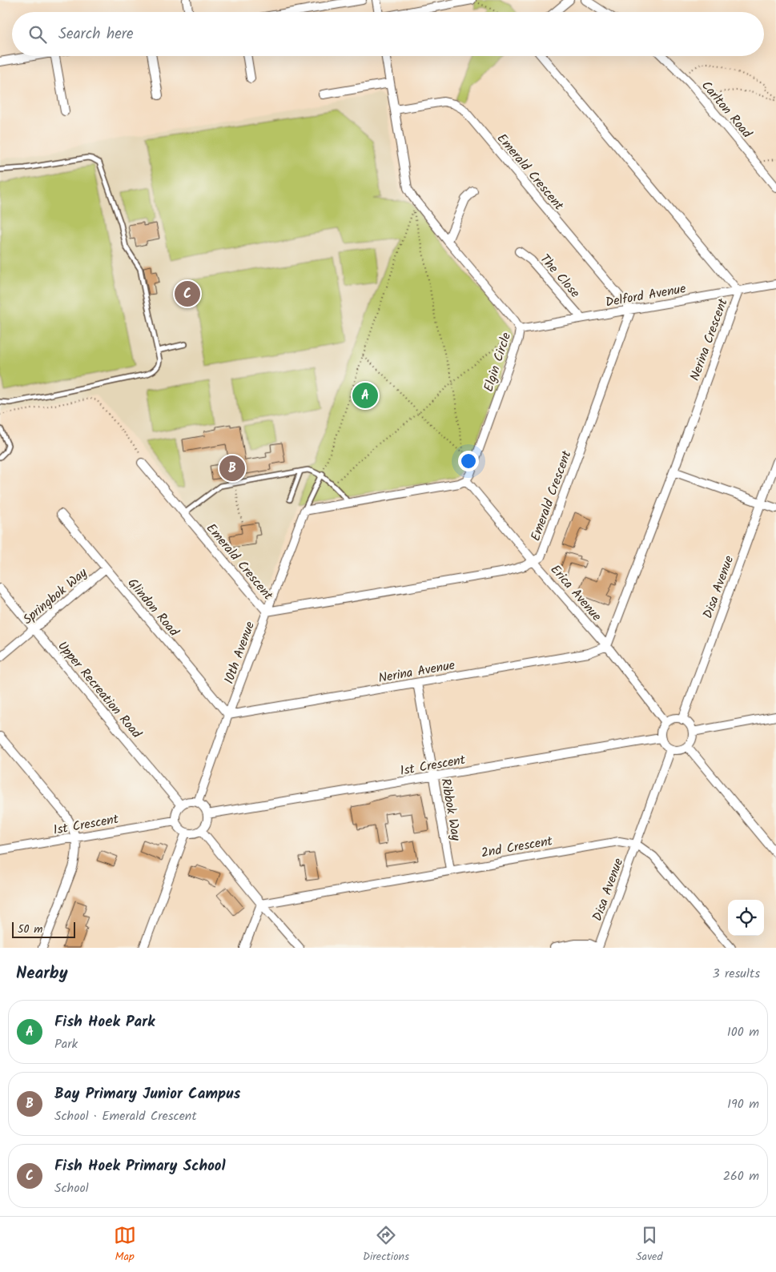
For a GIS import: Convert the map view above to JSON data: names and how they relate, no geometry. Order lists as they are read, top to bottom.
{
  "streets": {
    "street": [
      "Carlton Road",
      "Emerald Crescent",
      "The Close",
      "Delford Avenue",
      "Nerina Crescent",
      "Elgin Circle",
      "Disa Avenue",
      "Erica Avenue",
      "Springbok Way",
      "Glindon Road",
      "10th Avenue",
      "Nerina Avenue",
      "Upper Recreation Road",
      "1st Crescent",
      "Ribbok Way",
      "2nd Crescent"
    ]
  },
  "crossings": [
    ["Emerald Crescent", "Delford Avenue"],
    ["Emerald Crescent", "Elgin Circle"],
    ["Emerald Crescent", "Erica Avenue"],
    ["Emerald Crescent", "10th Avenue"],
    ["The Close", "Delford Avenue"],
    ["Delford Avenue", "Nerina Crescent"],
    ["Delford Avenue", "Elgin Circle"],
    ["Nerina Crescent", "Erica Avenue"],
    ["Nerina Crescent", "Nerina Avenue"],
    ["Elgin Circle", "Erica Avenue"],
    ["Disa Avenue", "Erica Avenue"],
    ["Disa Avenue", "1st Crescent"],
    ["Disa Avenue", "2nd Crescent"],
    ["Erica Avenue", "Nerina Avenue"],
    ["Erica Avenue", "1st Crescent"],
    ["Springbok Way", "Glindon Road"],
    ["Springbok Way", "Upper Recreation Road"],
    ["Glindon Road", "10th Avenue"],
    ["Glindon Road", "Nerina Avenue"],
    ["10th Avenue", "Nerina Avenue"],
    ["10th Avenue", "Upper Recreation Road"],
    ["10th Avenue", "1st Crescent"],
    ["Nerina Avenue", "Ribbok Way"],
    ["Upper Recreation Road", "1st Crescent"],
    ["1st Crescent", "Ribbok Way"],
    ["Ribbok Way", "2nd Crescent"]
  ],
  "scale_bar": "50 m",
  "page": {
    "search": "Search here",
    "pins": ["C", "A", "B"],
    "scale": "50 m",
    "heading": ["Nearby", "3 results"],
    "list": [
      {
        "mark": "A",
        "name": "Fish Hoek Park",
        "note": "Park",
        "value": "100 m"
      },
      {
        "mark": "B",
        "name": "Bay Primary Junior Campus",
        "note": "School · Emerald Crescent",
        "value": "190 m"
      },
      {
        "mark": "C",
        "name": "Fish Hoek Primary School",
        "note": "School",
        "value": "260 m"
      }
    ],
    "nav": ["Map", "Directions", "Saved"]
  }
}
